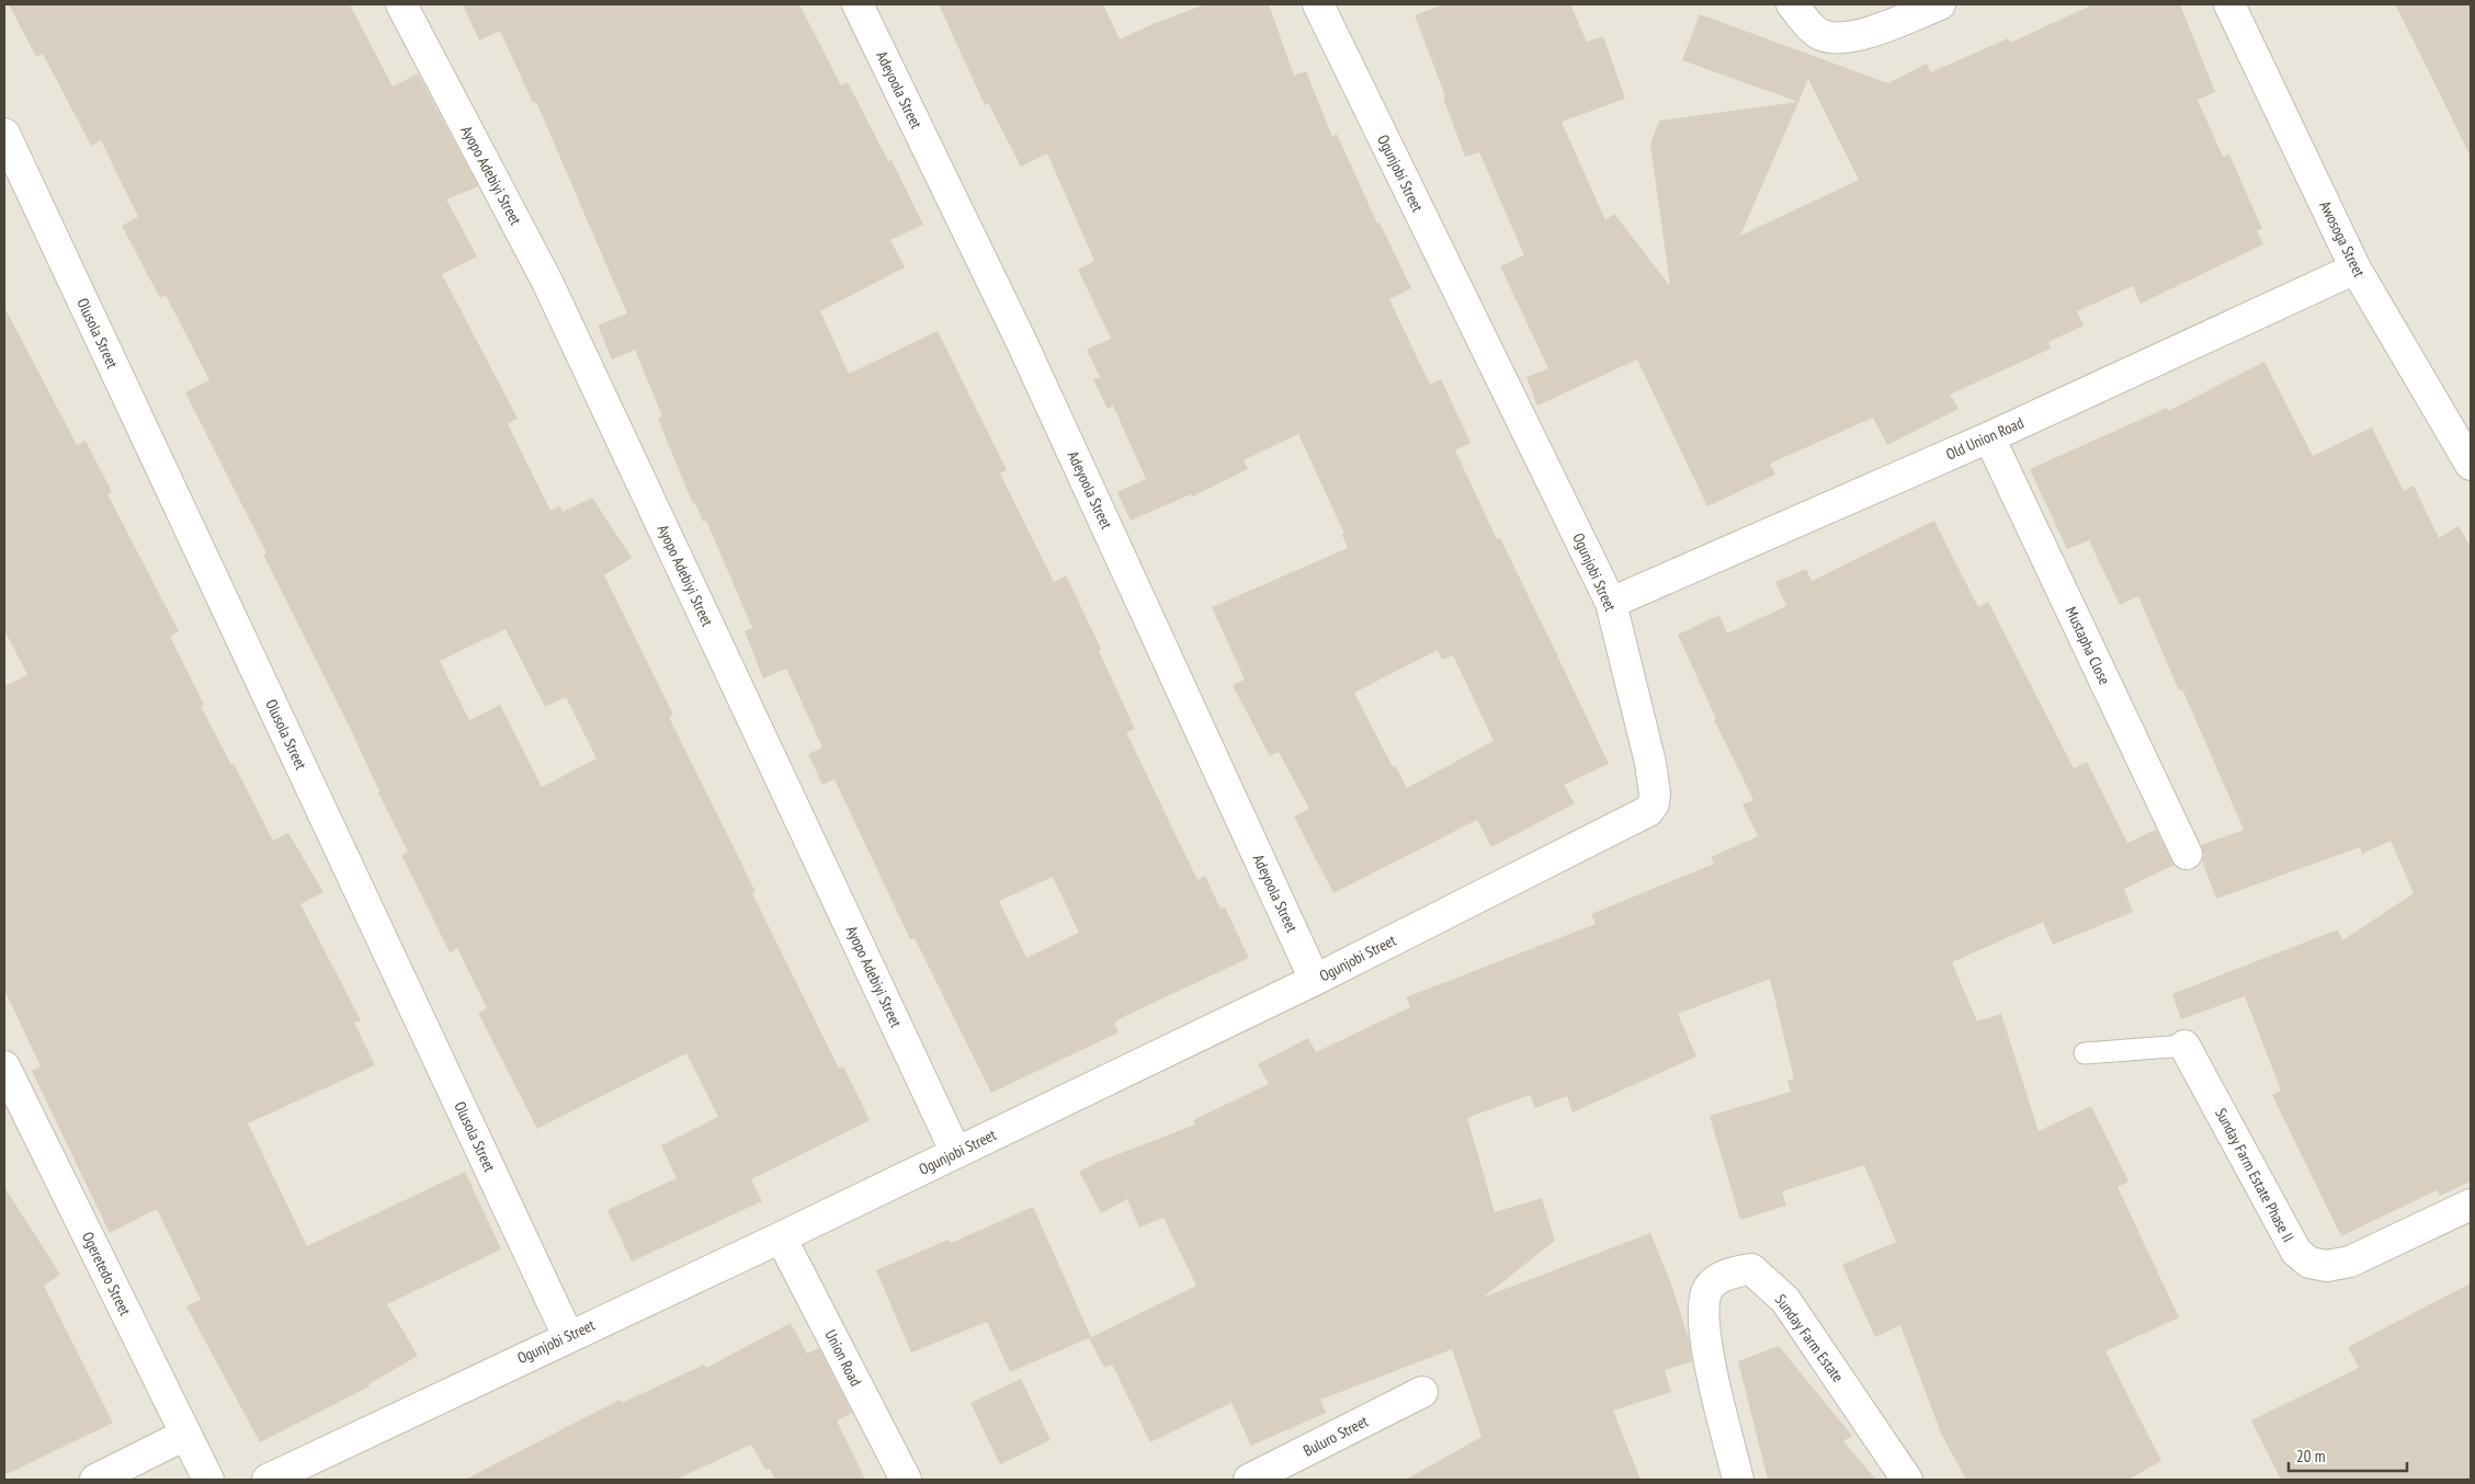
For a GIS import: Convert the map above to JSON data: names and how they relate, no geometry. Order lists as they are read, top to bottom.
{
  "streets": {
    "street": [
      "Adeyoola Street",
      "Ogunjobi Street",
      "Ayopo Adebiyi Street",
      "Awosoga Street",
      "Olusola Street",
      "Old Union Road",
      "Mustapha Close",
      "Sunday Farm Estate Phase II",
      "Ogeretedo Street",
      "Sunday Farm Estate",
      "Union Road",
      "Buluro Street"
    ]
  },
  "crossings": [
    ["Adeyoola Street", "Ogunjobi Street"],
    ["Ogunjobi Street", "Ayopo Adebiyi Street"],
    ["Ogunjobi Street", "Olusola Street"],
    ["Ogunjobi Street", "Old Union Road"],
    ["Ogunjobi Street", "Union Road"],
    ["Awosoga Street", "Old Union Road"],
    ["Old Union Road", "Mustapha Close"]
  ],
  "scale_bar": "20 m"
}
